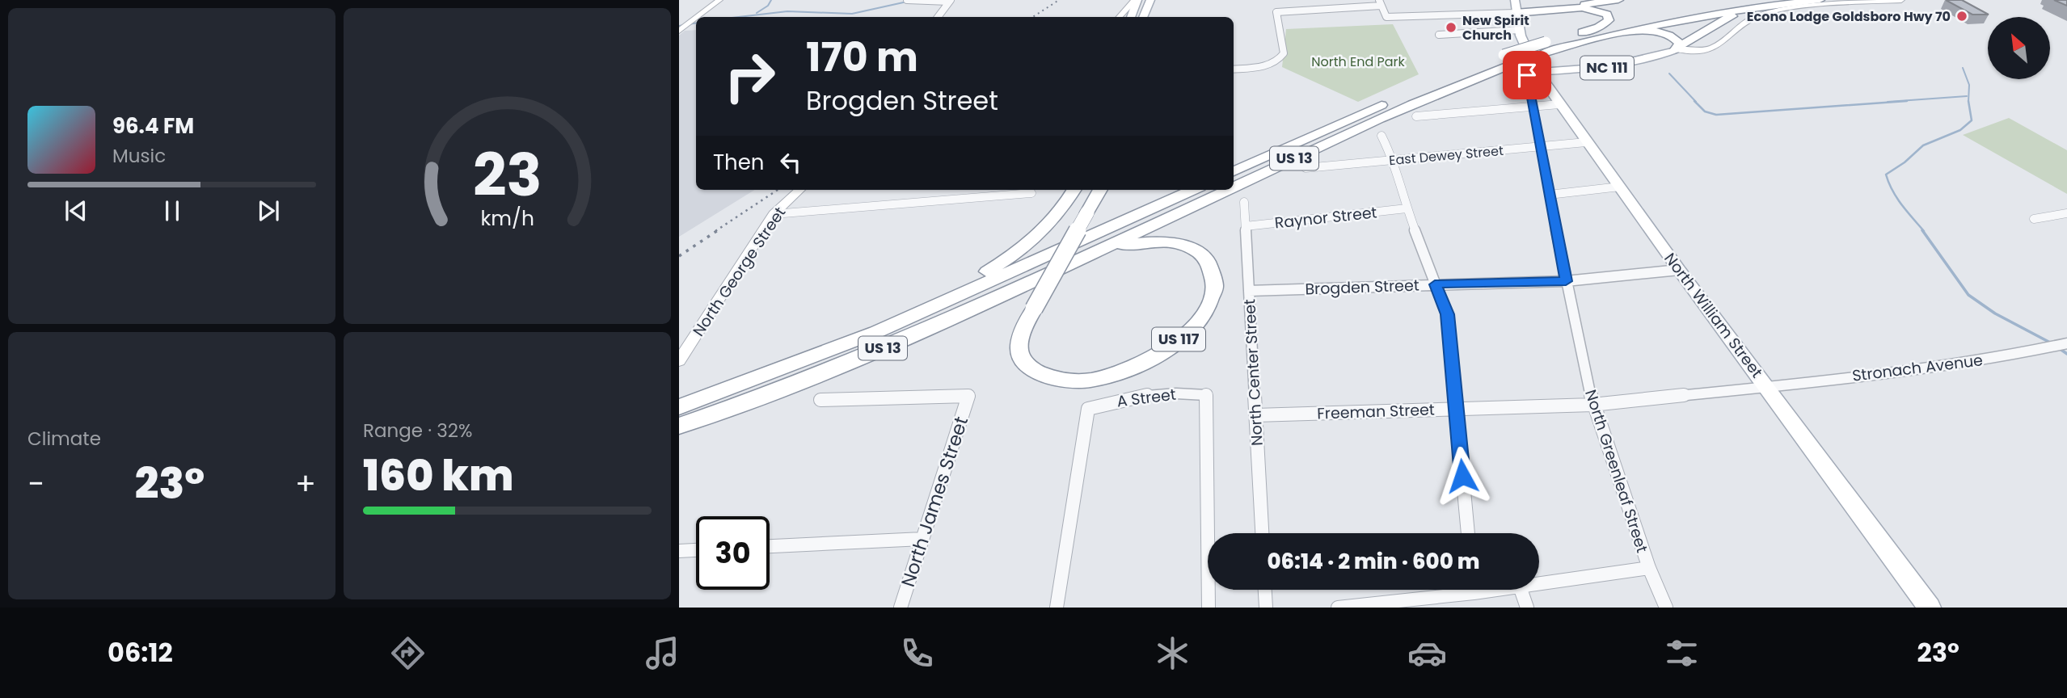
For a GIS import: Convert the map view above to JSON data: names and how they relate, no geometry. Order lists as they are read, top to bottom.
{
  "streets": {
    "highway": ["NC 111", "US 13", "US 117"],
    "main road": ["North William Street"],
    "street": [
      "East Dewey Street",
      "Raynor Street",
      "North George Street",
      "Brogden Street",
      "Stronach Avenue",
      "North Center Street",
      "A Street",
      "Freeman Street",
      "North Greenleaf Street",
      "North James Street"
    ]
  },
  "crossings": [
    ["NC 111", "US 13"],
    ["NC 111", "North William Street"],
    ["NC 111", "North Greenleaf Street"],
    ["East Dewey Street", "North William Street"],
    ["East Dewey Street", "North Greenleaf Street"],
    ["US 13", "US 117"],
    ["Raynor Street", "North Center Street"],
    ["Brogden Street", "North William Street"],
    ["Brogden Street", "North Center Street"],
    ["Brogden Street", "North Greenleaf Street"],
    ["North William Street", "Stronach Avenue"],
    ["North William Street", "Freeman Street"],
    ["North William Street", "North Greenleaf Street"],
    ["Stronach Avenue", "Freeman Street"],
    ["North Center Street", "Freeman Street"],
    ["Freeman Street", "North Greenleaf Street"]
  ],
  "parks": ["North End Park"],
  "places": ["Econo Lodge Goldsboro Hwy 70", "New Spirit Church"],
  "north": "top left",
  "page": {
    "turn": ["170 m", "Brogden Street"],
    "song": ["96.4 FM", "Music"],
    "then": "Then",
    "tile": [
      "Climate",
      ["Range · 32%", "160 km"]
    ],
    "heat": ["−", "23°", "+"],
    "limit": "30",
    "trip": "06:14 · 2 min · 600 m",
    "tabs": ["06:12", "23°"],
    "gauge": ["23", "km/h"]
  }
}
